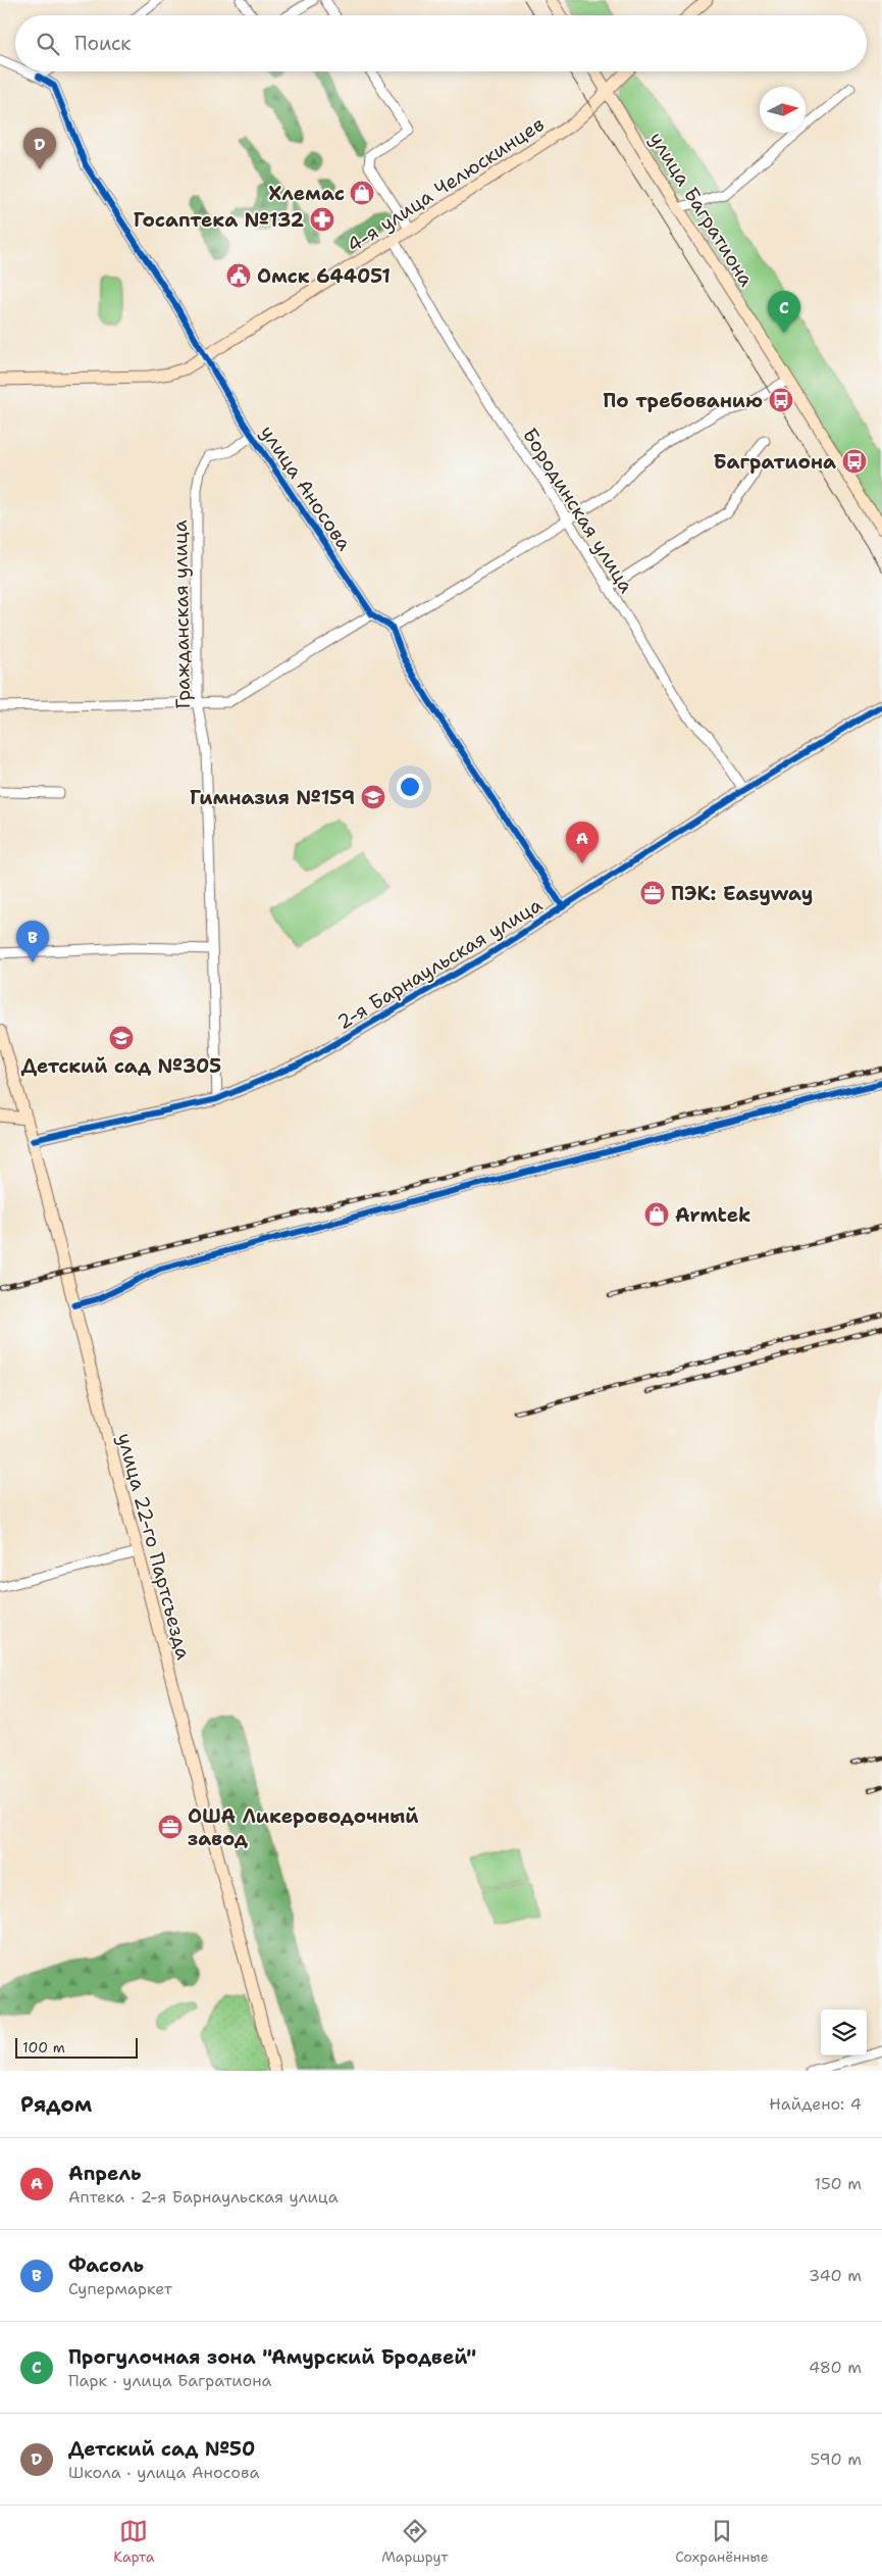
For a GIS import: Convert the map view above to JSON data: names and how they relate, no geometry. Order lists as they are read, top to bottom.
{
  "streets": {
    "main road": [
      "4-я улица Челюскинцев",
      "улица Багратиона",
      "2-я Барнаульская улица",
      "улица 22-го Партсъезда"
    ],
    "street": ["улица Аносова", "Бородинская улица", "Гражданская улица"]
  },
  "crossings": [
    ["4-я улица Челюскинцев", "улица Багратиона"],
    ["4-я улица Челюскинцев", "улица Аносова"],
    ["4-я улица Челюскинцев", "Бородинская улица"],
    ["улица Аносова", "Гражданская улица"],
    ["Бородинская улица", "2-я Барнаульская улица"],
    ["Гражданская улица", "2-я Барнаульская улица"],
    ["2-я Барнаульская улица", "улица 22-го Партсъезда"]
  ],
  "places": {
    "shop": ["Хлемас", "Armtek"],
    "pharmacy": ["Госаптека №132"],
    "public building": ["Омск 644051"],
    "bus stop": ["По требованию", "Багратиона"],
    "school or university": ["Гимназия №159", "Детский сад №305"],
    "office": ["ПЭК: Easyway", "ОША Ликероводочный завод"]
  },
  "scale_bar": "100 m",
  "north": "right",
  "page": {
    "search": "Поиск",
    "pins": [
      "D",
      "C",
      "A",
      "B"
    ],
    "scale": "100 m",
    "heading": ["Рядом", "Найдено: 4"],
    "list": [
      {
        "mark": "A",
        "name": "Апрель",
        "note": "Аптека · 2-я Барнаульская улица",
        "value": "150 m"
      },
      {
        "mark": "B",
        "name": "Фасоль",
        "note": "Супермаркет",
        "value": "340 m"
      },
      {
        "mark": "C",
        "name": "Прогулочная зона \"Амурский Бродвей\"",
        "note": "Парк · улица Багратиона",
        "value": "480 m"
      },
      {
        "mark": "D",
        "name": "Детский сад №50",
        "note": "Школа · улица Аносова",
        "value": "590 m"
      }
    ],
    "nav": ["Карта", "Маршрут", "Сохранённые"]
  }
}
